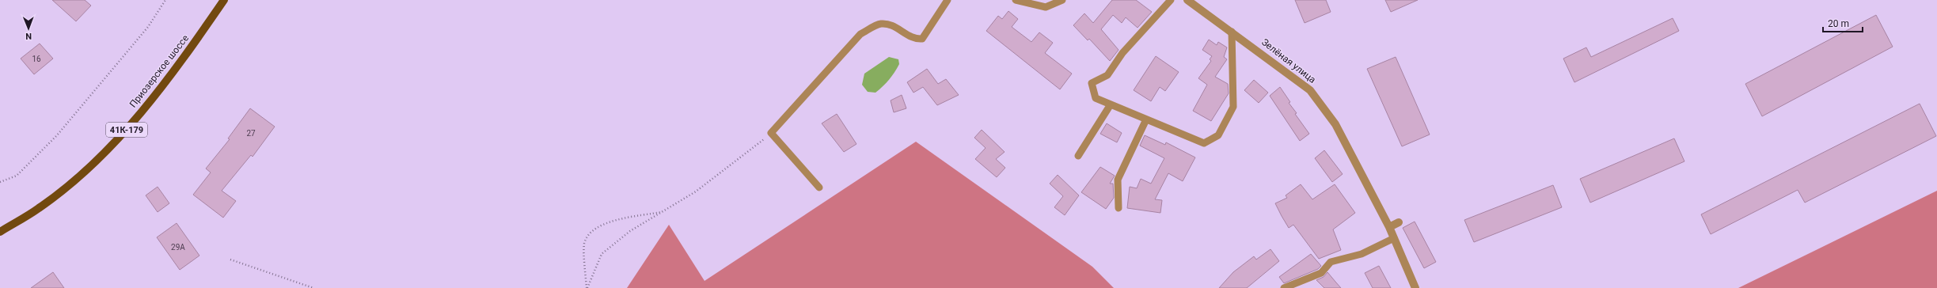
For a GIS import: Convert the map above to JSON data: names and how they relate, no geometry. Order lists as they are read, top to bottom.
{
  "streets": {
    "main road": ["Приозерское шоссе", "41К-179"],
    "street": ["Зелёная улица"]
  },
  "house_numbers": ["16", "27", "29А"],
  "scale_bar": "20 m",
  "north": "bottom"
}
